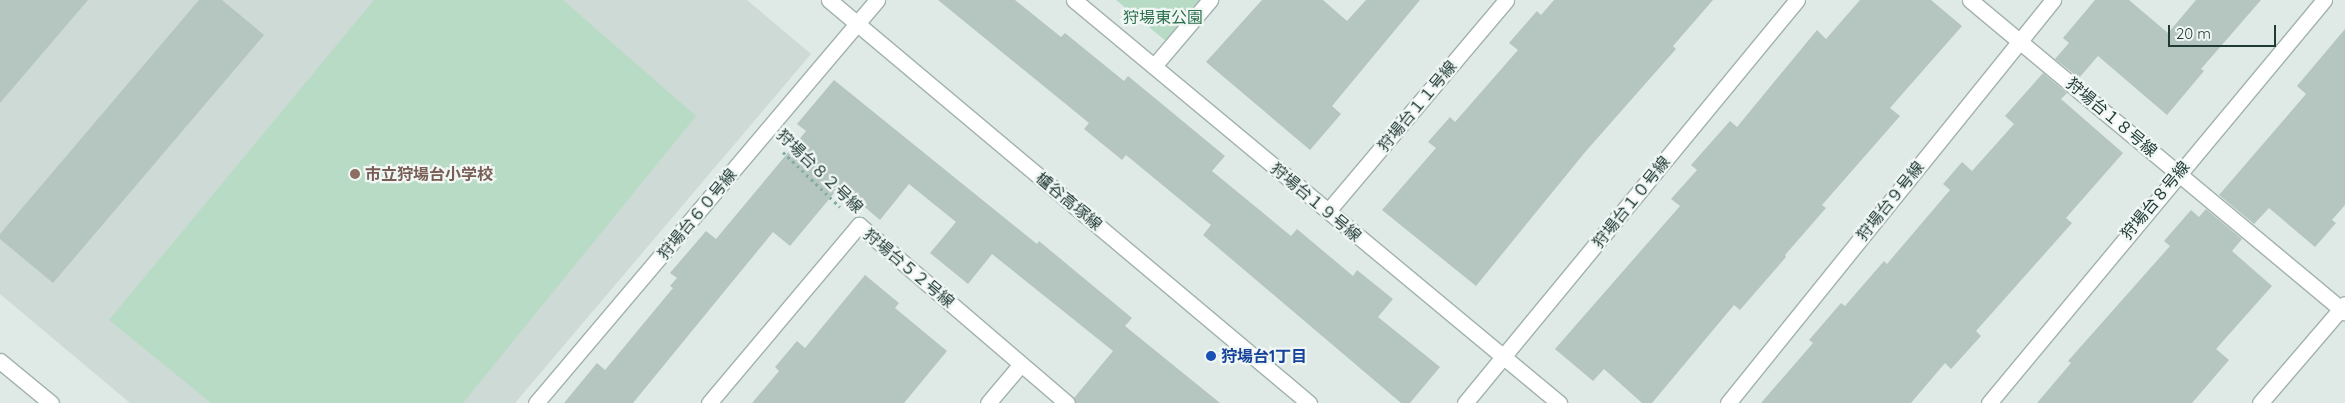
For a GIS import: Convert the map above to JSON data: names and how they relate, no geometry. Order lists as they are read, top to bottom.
{
  "streets": {
    "street": [
      "狩場台１１号線",
      "狩場台１８号線",
      "狩場台８号線",
      "櫨谷高塚線",
      "狩場台９号線",
      "狩場台１９号線",
      "狩場台１０号線",
      "狩場台６０号線",
      "狩場台５２号線"
    ],
    "path": ["狩場台８２号線"]
  },
  "crossings": [
    ["狩場台１１号線", "狩場台１９号線"],
    ["狩場台１８号線", "狩場台８号線"],
    ["狩場台１８号線", "狩場台９号線"],
    ["狩場台８２号線", "狩場台６０号線"],
    ["狩場台８２号線", "狩場台５２号線"],
    ["櫨谷高塚線", "狩場台６０号線"],
    ["狩場台１９号線", "狩場台１０号線"]
  ],
  "parks": ["狩場東公園"],
  "places": ["市立狩場台小学校", "狩場台1丁目"],
  "scale_bar": "20 m"
}
